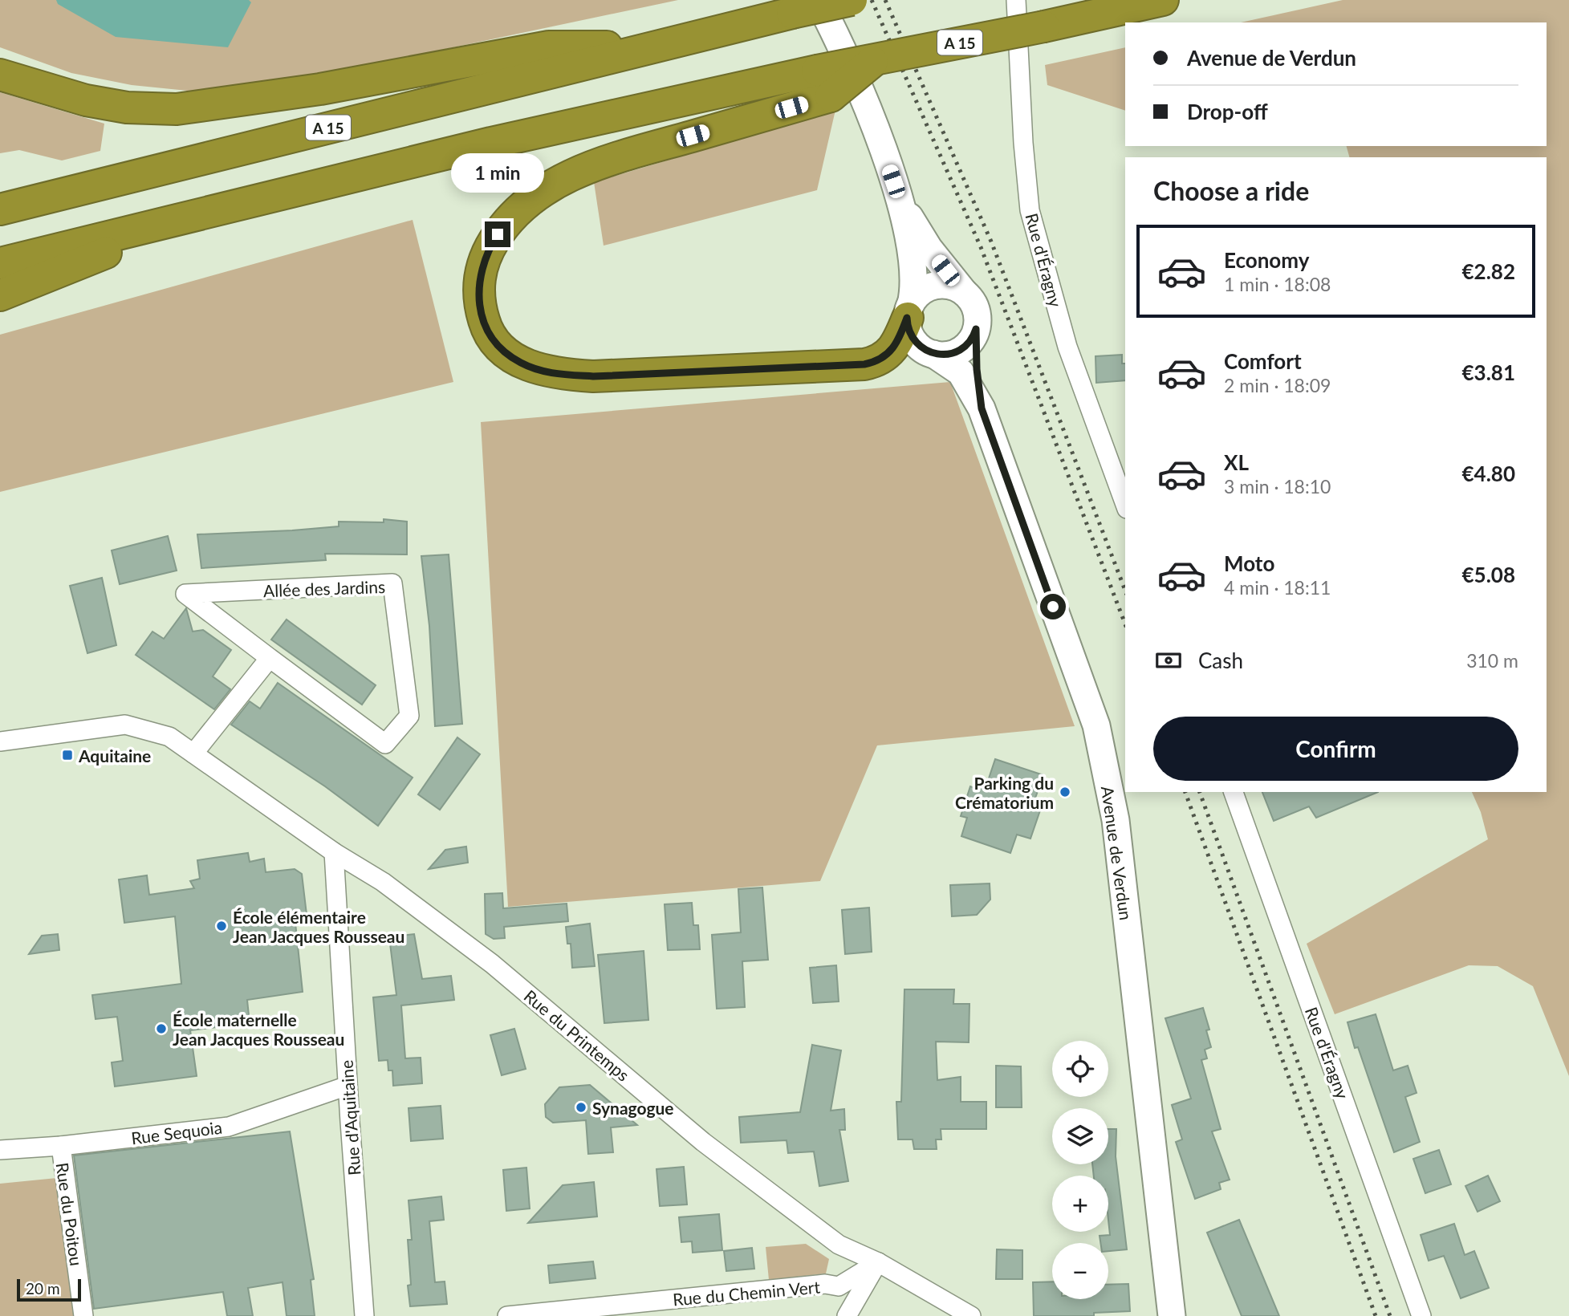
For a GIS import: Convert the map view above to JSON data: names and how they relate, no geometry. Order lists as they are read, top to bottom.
{
  "streets": {
    "highway": ["A 15"],
    "main road": ["Avenue de Verdun"],
    "street": [
      "Rue d'Éragny",
      "Allée des Jardins",
      "Rue du Printemps",
      "Rue d'Aquitaine",
      "Rue Sequoia",
      "Rue du Poitou",
      "Rue du Chemin Vert"
    ]
  },
  "crossings": [
    ["Rue du Printemps", "Rue d'Aquitaine"],
    ["Rue du Printemps", "Rue du Chemin Vert"],
    ["Rue d'Aquitaine", "Rue Sequoia"],
    ["Rue Sequoia", "Rue du Poitou"]
  ],
  "places": {
    "transit": ["Aquitaine"],
    "other": [
      "Parking du Crématorium",
      "École élémentaire Jean Jacques Rousseau",
      "École maternelle Jean Jacques Rousseau",
      "Synagogue"
    ]
  },
  "scale_bar": "20 m",
  "page": {
    "banner": ["Avenue de Verdun", "Drop-off"],
    "bubble": "1 min",
    "heading": "Choose a ride",
    "list": [
      {
        "name": "Economy",
        "note": "1 min · 18:08",
        "value": "€2.82"
      },
      {
        "name": "Comfort",
        "note": "2 min · 18:09",
        "value": "€3.81"
      },
      {
        "name": "XL",
        "note": "3 min · 18:10",
        "value": "€4.80"
      },
      {
        "name": "Moto",
        "note": "4 min · 18:11",
        "value": "€5.08"
      }
    ],
    "pay": ["Cash", "310 m"],
    "buttons": "Confirm",
    "map_buttons": ["+", "−"],
    "scale": "20 m"
  }
}
